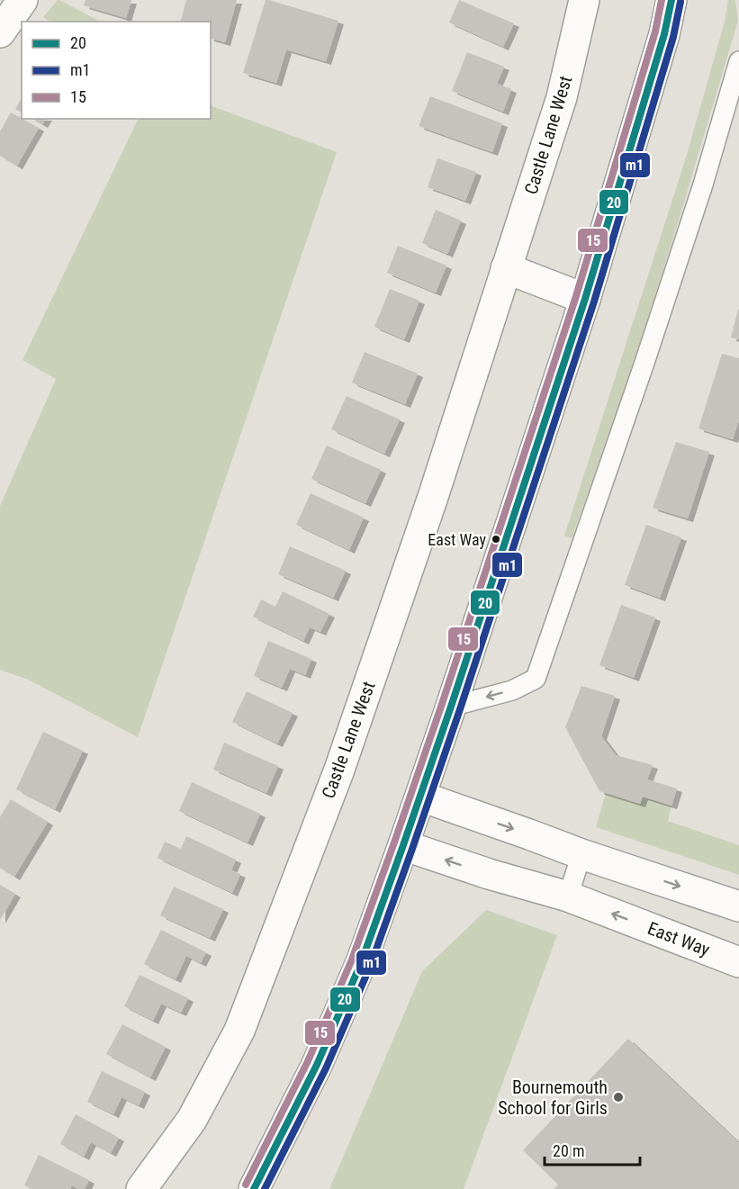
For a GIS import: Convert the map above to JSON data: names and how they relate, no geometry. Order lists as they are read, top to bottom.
{
  "streets": {
    "street": ["Castle Lane West", "East Way"]
  },
  "places": ["East Way", "Bournemouth School for Girls"],
  "lines": ["transit line 20", "transit line 15", "transit line m1"],
  "legend": ["20", "m1", "15"],
  "scale_bar": "20 m"
}
